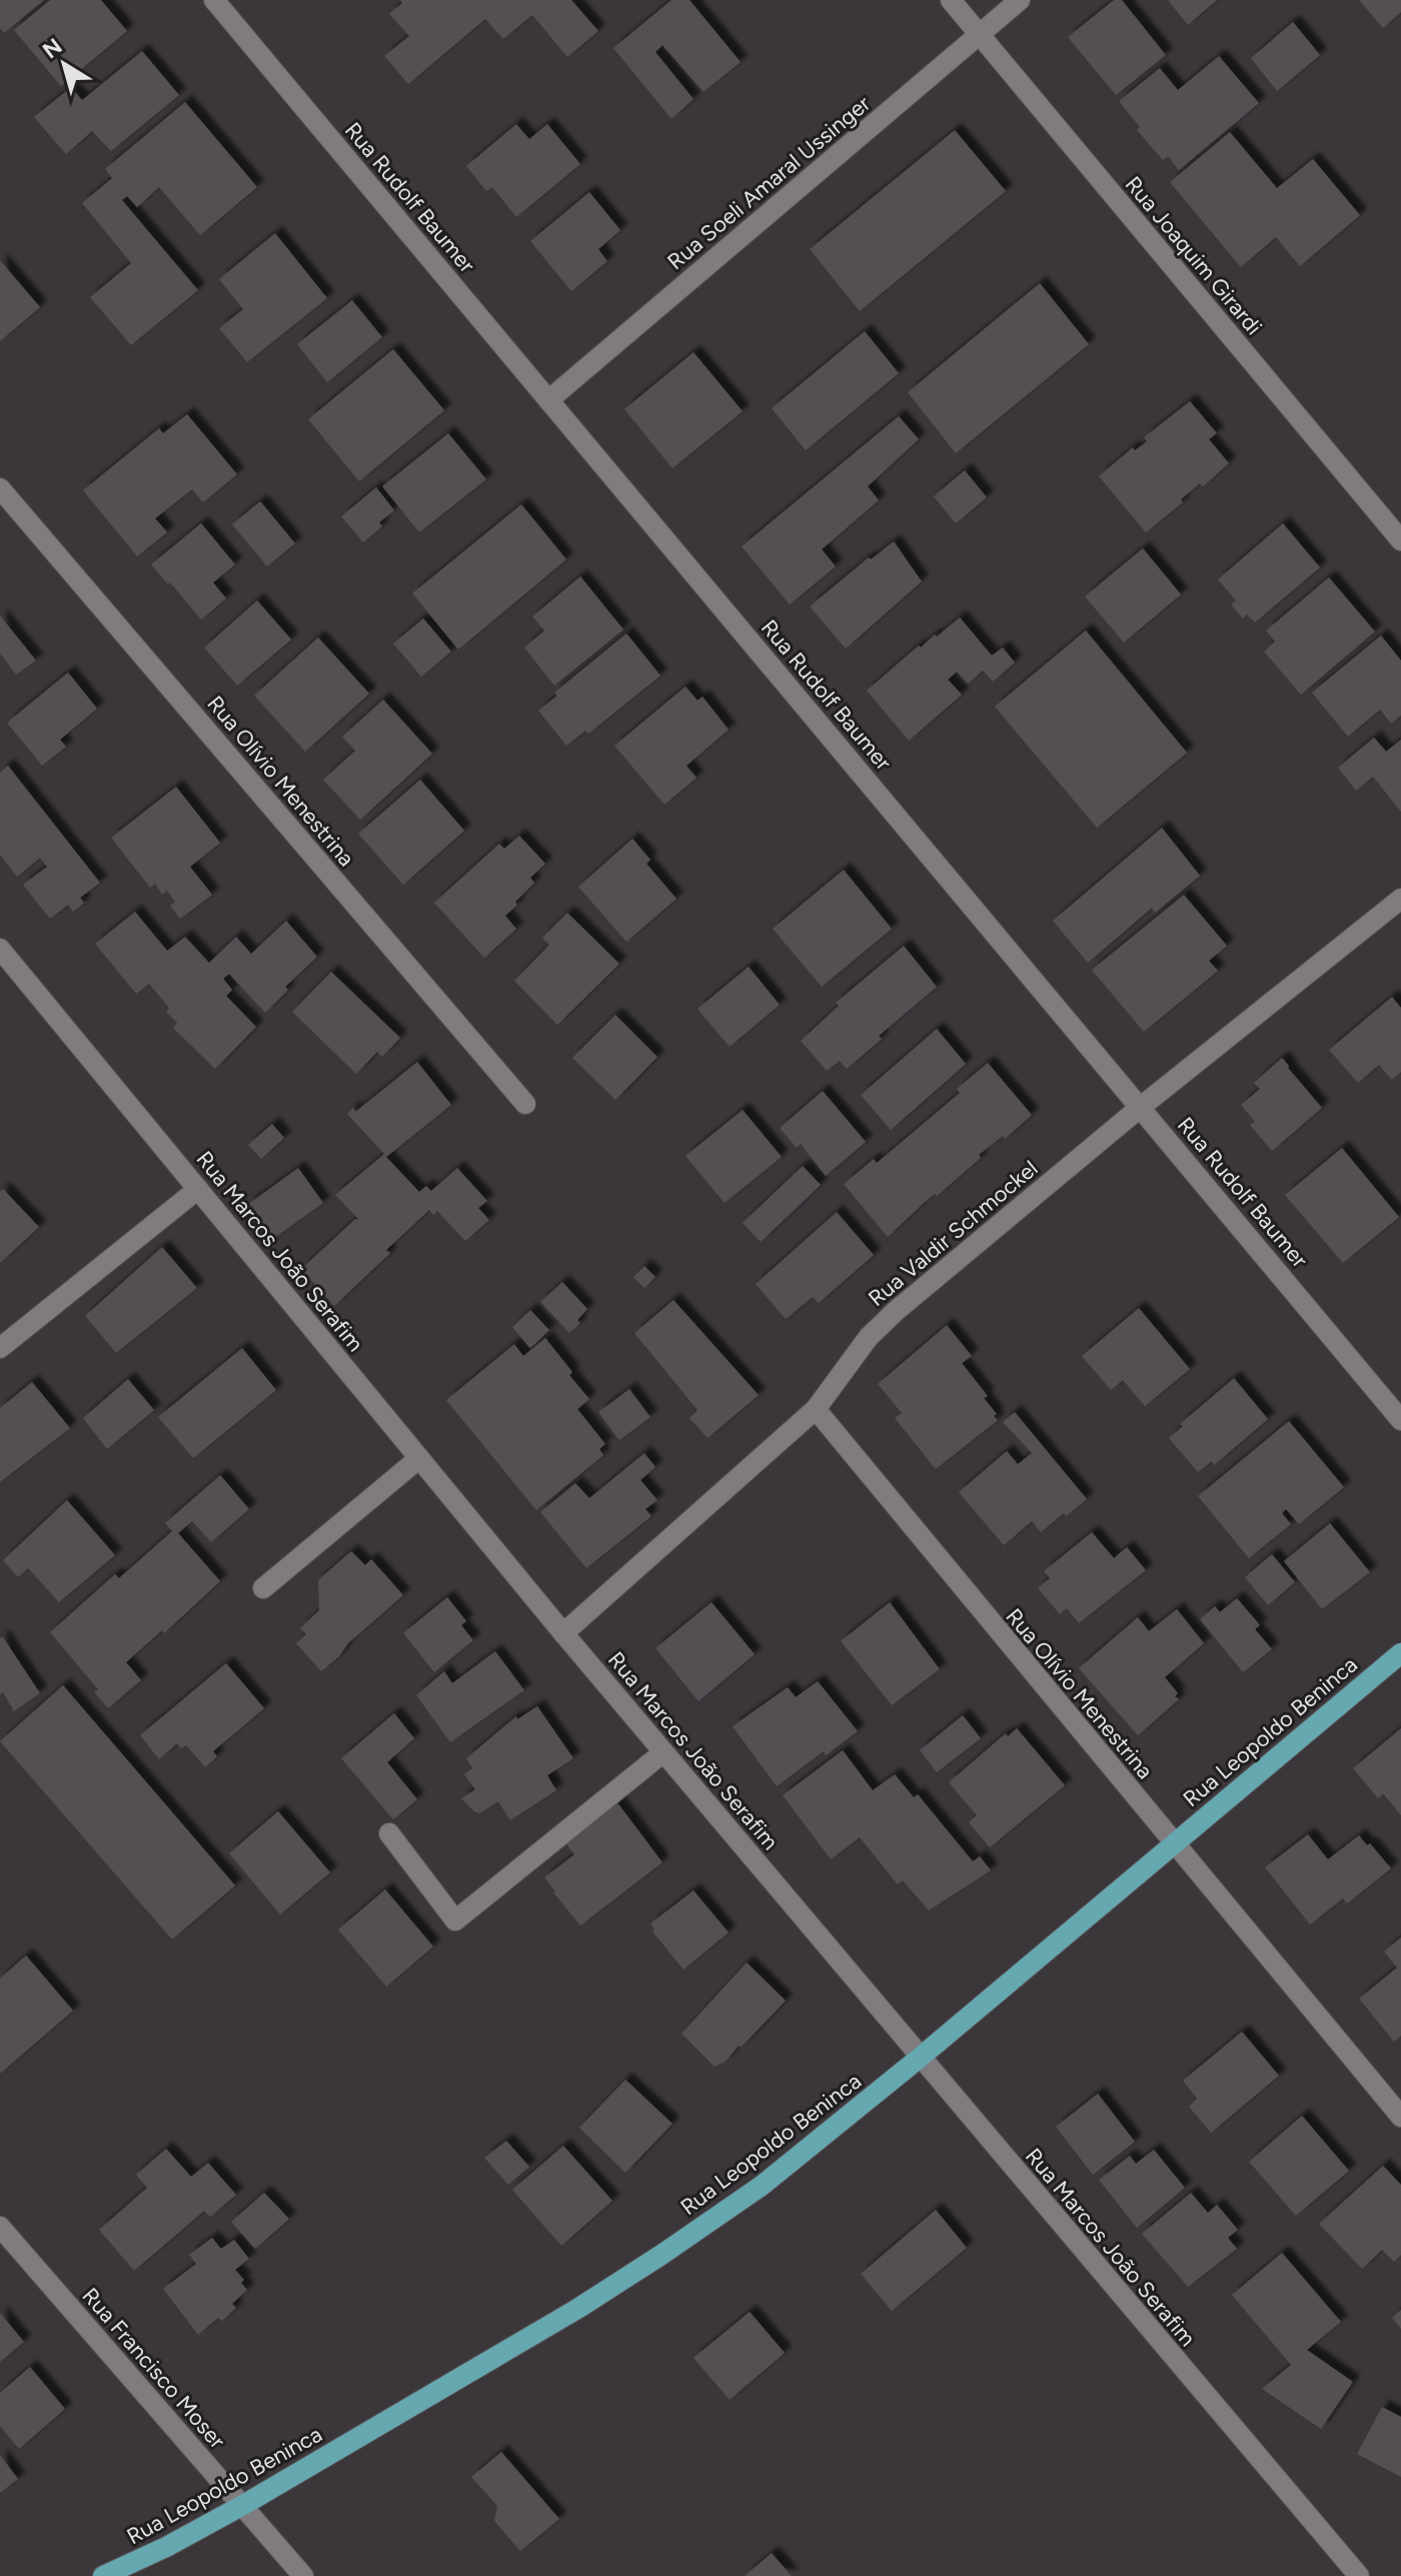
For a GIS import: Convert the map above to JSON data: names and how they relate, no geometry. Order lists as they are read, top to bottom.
{
  "streets": {
    "main road": ["Rua Leopoldo Beninca"],
    "street": [
      "Rua Soeli Amaral Ussinger",
      "Rua Rudolf Baumer",
      "Rua Joaquim Girardi",
      "Rua Olívio Menestrina",
      "Rua Valdir Schmockel",
      "Rua Marcos João Serafim",
      "Rua Francisco Moser"
    ]
  },
  "crossings": [
    ["Rua Soeli Amaral Ussinger", "Rua Rudolf Baumer"],
    ["Rua Soeli Amaral Ussinger", "Rua Joaquim Girardi"],
    ["Rua Rudolf Baumer", "Rua Valdir Schmockel"],
    ["Rua Olívio Menestrina", "Rua Valdir Schmockel"],
    ["Rua Olívio Menestrina", "Rua Leopoldo Beninca"],
    ["Rua Valdir Schmockel", "Rua Marcos João Serafim"],
    ["Rua Marcos João Serafim", "Rua Leopoldo Beninca"],
    ["Rua Leopoldo Beninca", "Rua Francisco Moser"]
  ],
  "north": "top left"
}
